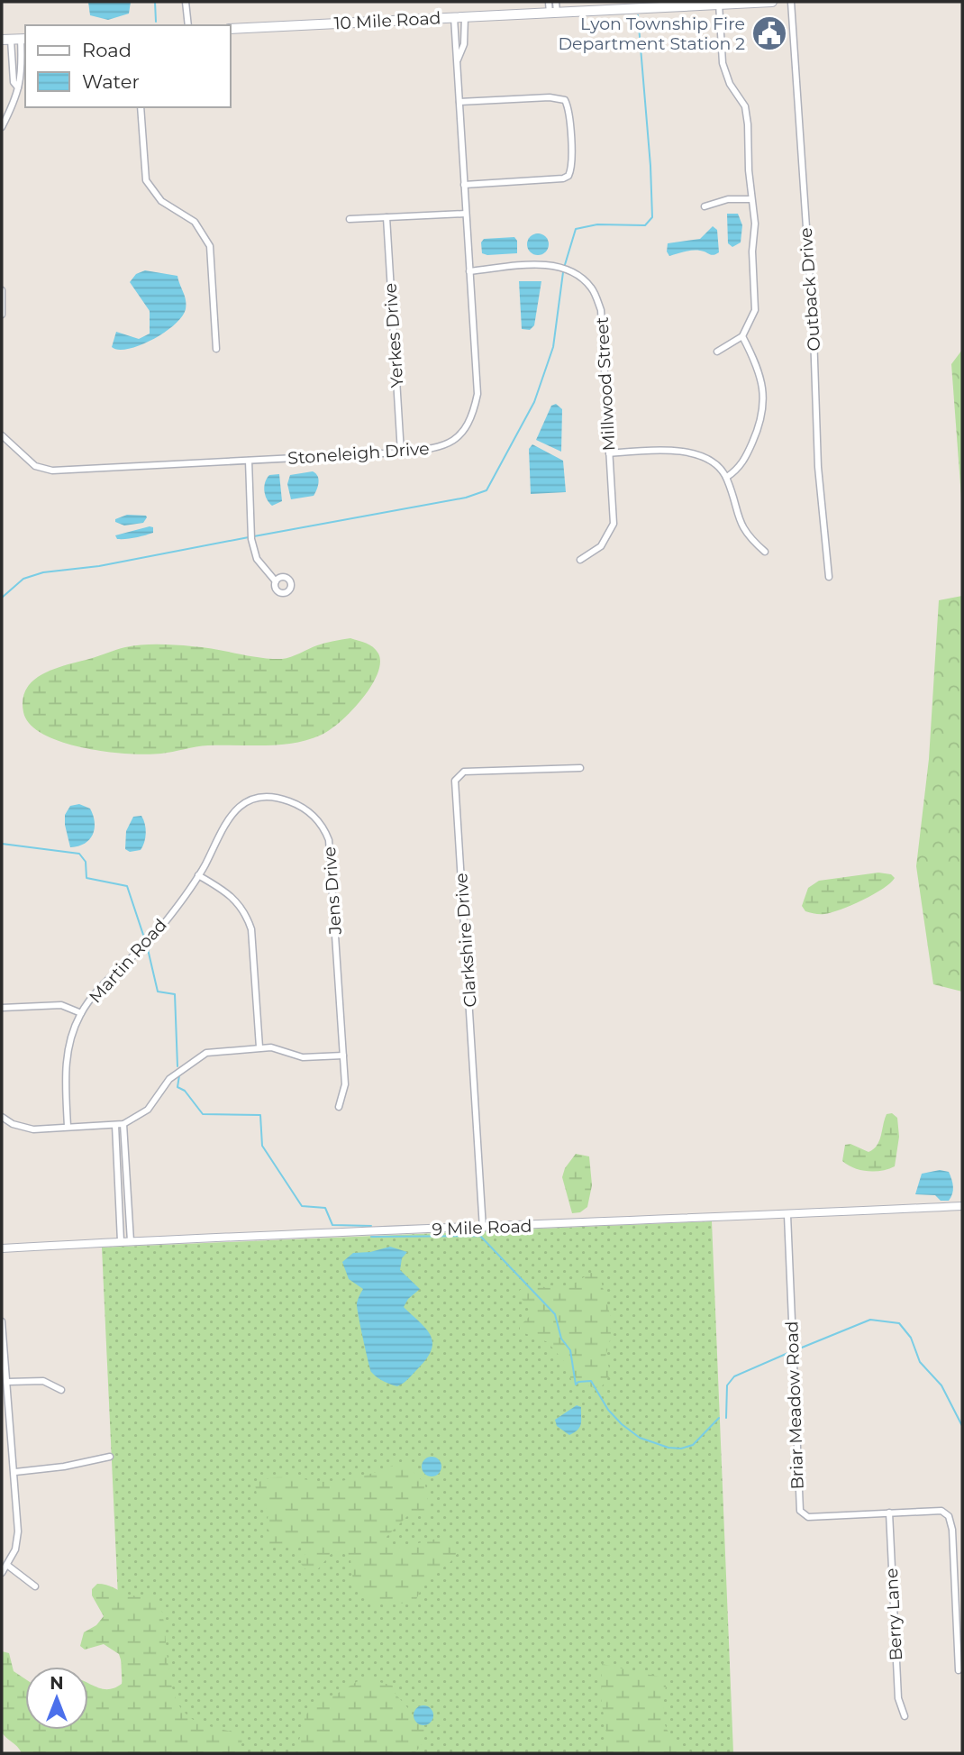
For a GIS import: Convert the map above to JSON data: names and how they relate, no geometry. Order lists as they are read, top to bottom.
{
  "streets": {
    "main road": ["10 Mile Road"],
    "street": [
      "Outback Drive",
      "Yerkes Drive",
      "Millwood Street",
      "Stoneleigh Drive",
      "Jens Drive",
      "Clarkshire Drive",
      "Martin Road",
      "9 Mile Road",
      "Briar Meadow Road",
      "Berry Lane"
    ]
  },
  "crossings": [
    ["10 Mile Road", "Stoneleigh Drive"],
    ["Yerkes Drive", "Stoneleigh Drive"],
    ["Millwood Street", "Stoneleigh Drive"],
    ["Jens Drive", "Martin Road"],
    ["Clarkshire Drive", "9 Mile Road"],
    ["9 Mile Road", "Briar Meadow Road"],
    ["Briar Meadow Road", "Berry Lane"]
  ],
  "places": {
    "public building": ["Lyon Township Fire Department Station 2"]
  },
  "legend": ["Road", "Water"],
  "north": "top"
}
